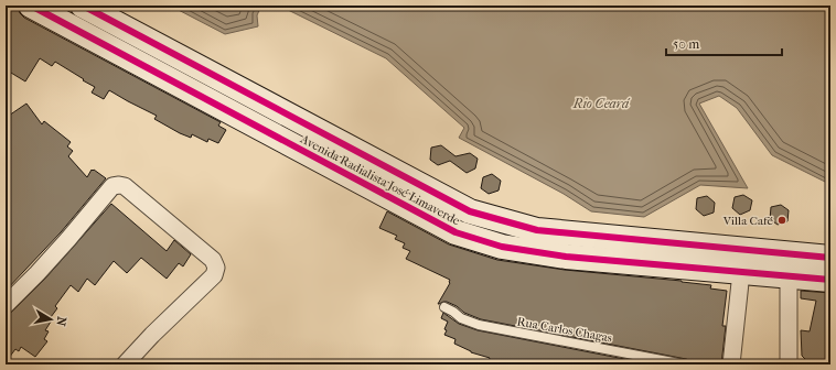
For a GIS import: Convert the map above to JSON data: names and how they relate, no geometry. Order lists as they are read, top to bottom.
{
  "streets": {
    "main road": ["Avenida Radialista José Limaverde"],
    "lane": ["Rua Carlos Chagas"]
  },
  "water": ["Rio Ceará"],
  "places": ["Villa Café"],
  "scale_bar": "50 m",
  "north": "right"
}
